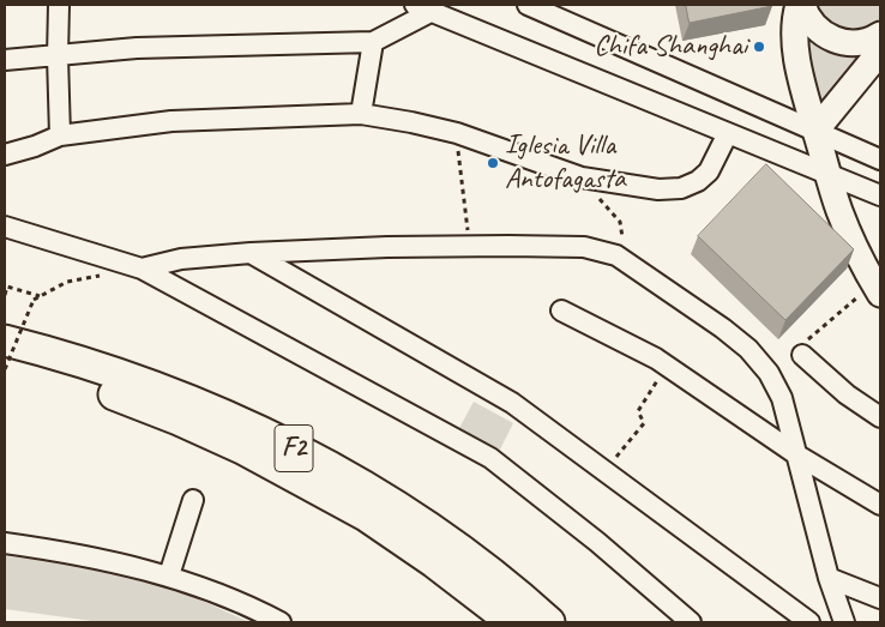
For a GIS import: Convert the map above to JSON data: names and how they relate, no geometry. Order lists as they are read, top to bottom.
{
  "streets": {
    "highway": ["F2"]
  },
  "places": ["Chifa Shanghai", "Iglesia Villa Antofagasta"]
}
